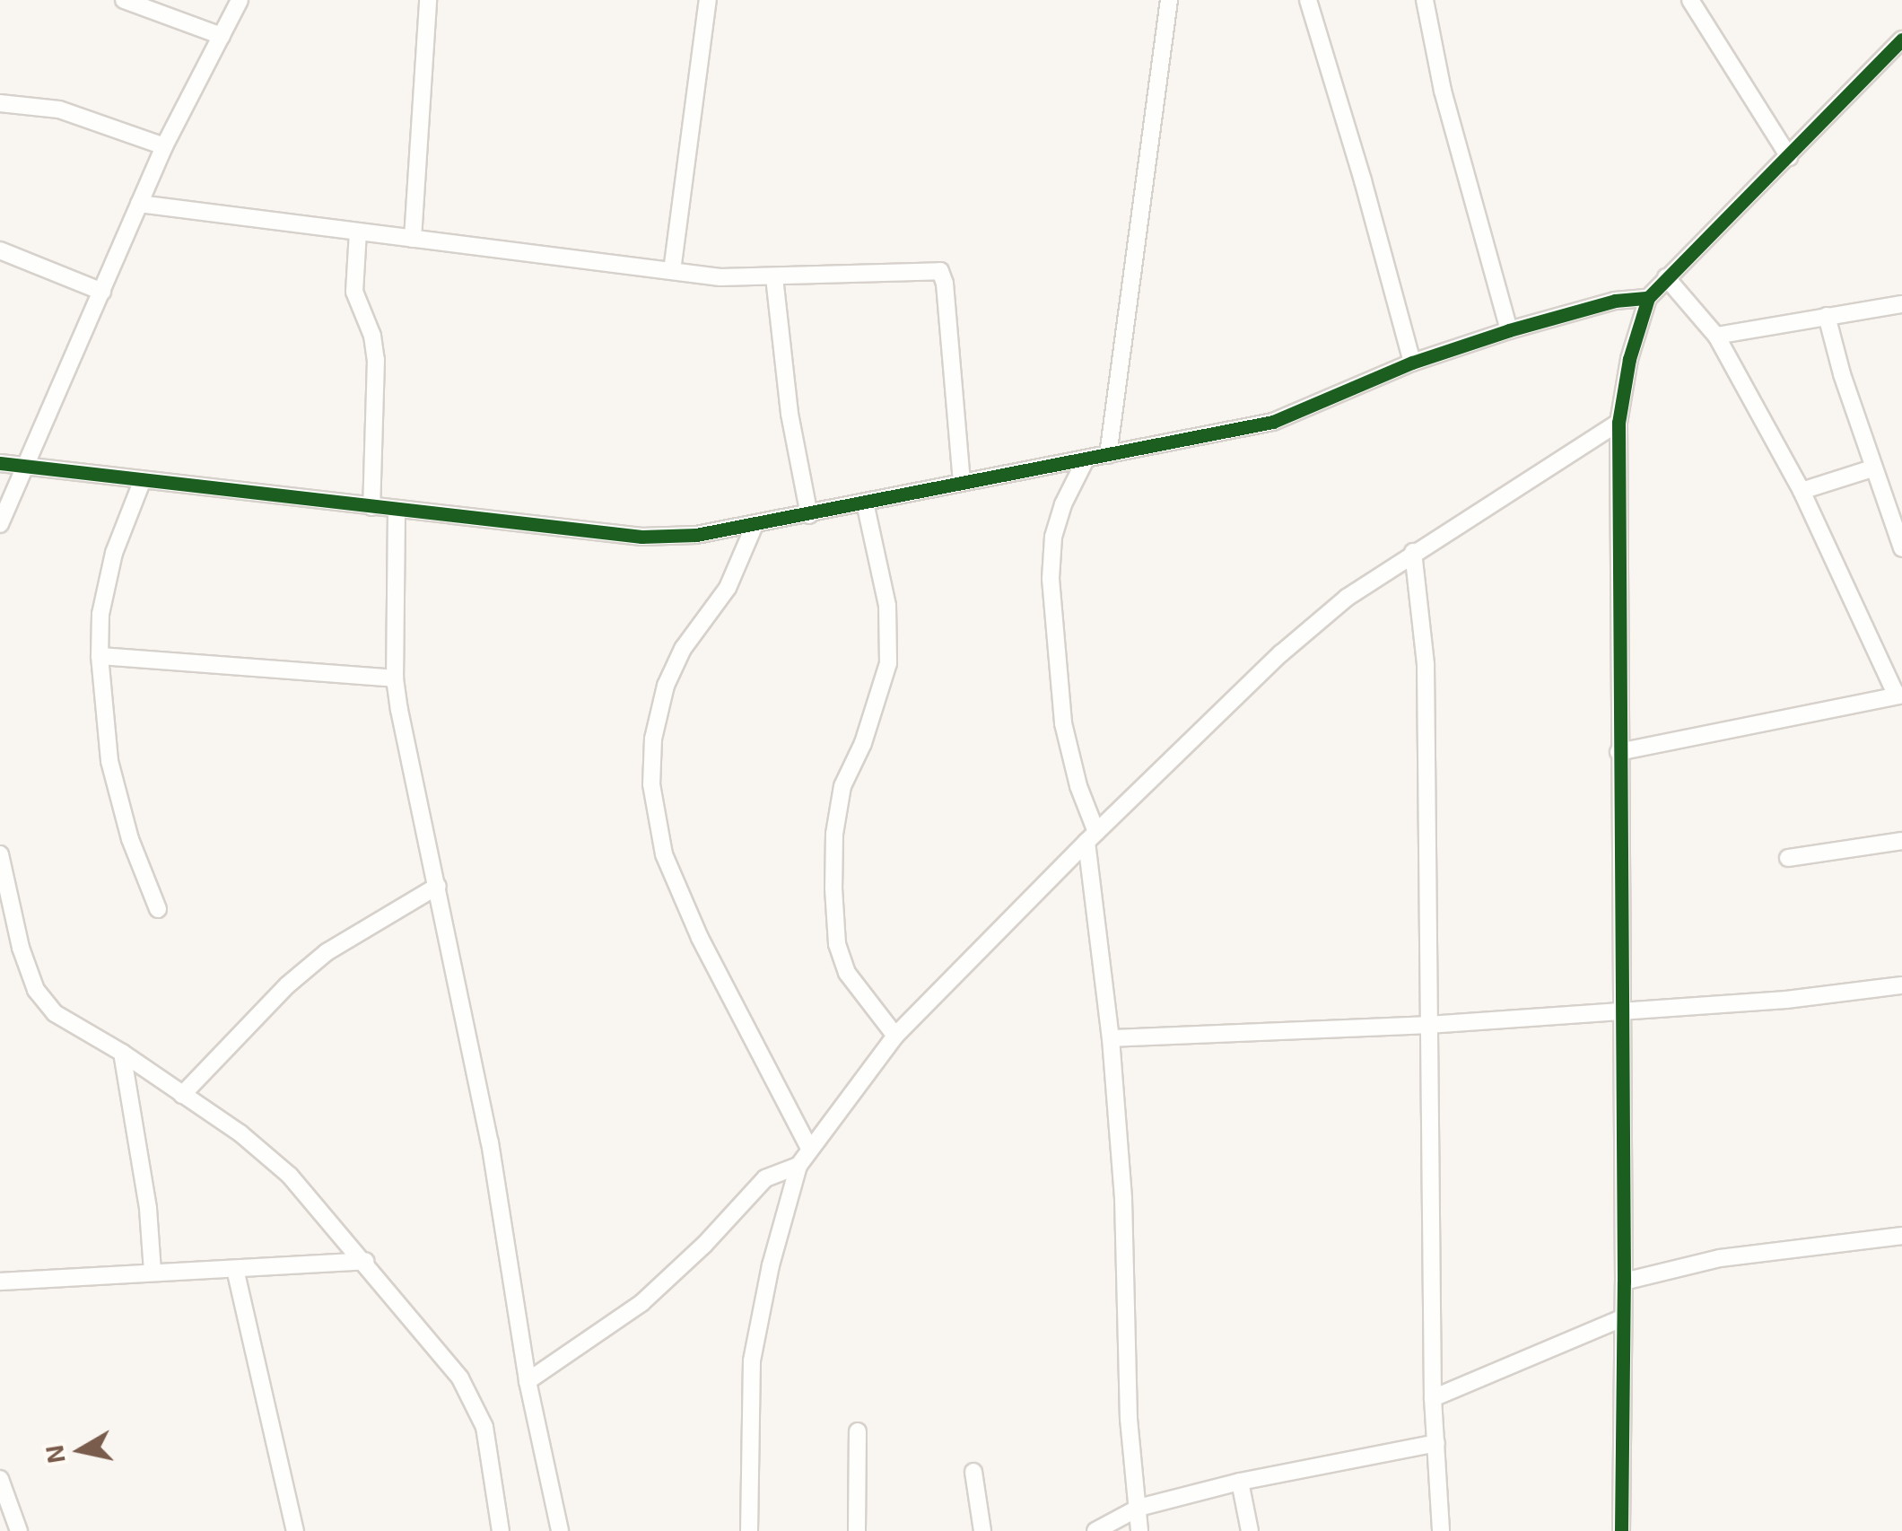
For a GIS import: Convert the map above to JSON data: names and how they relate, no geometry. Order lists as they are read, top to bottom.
{
  "north": "left"
}
